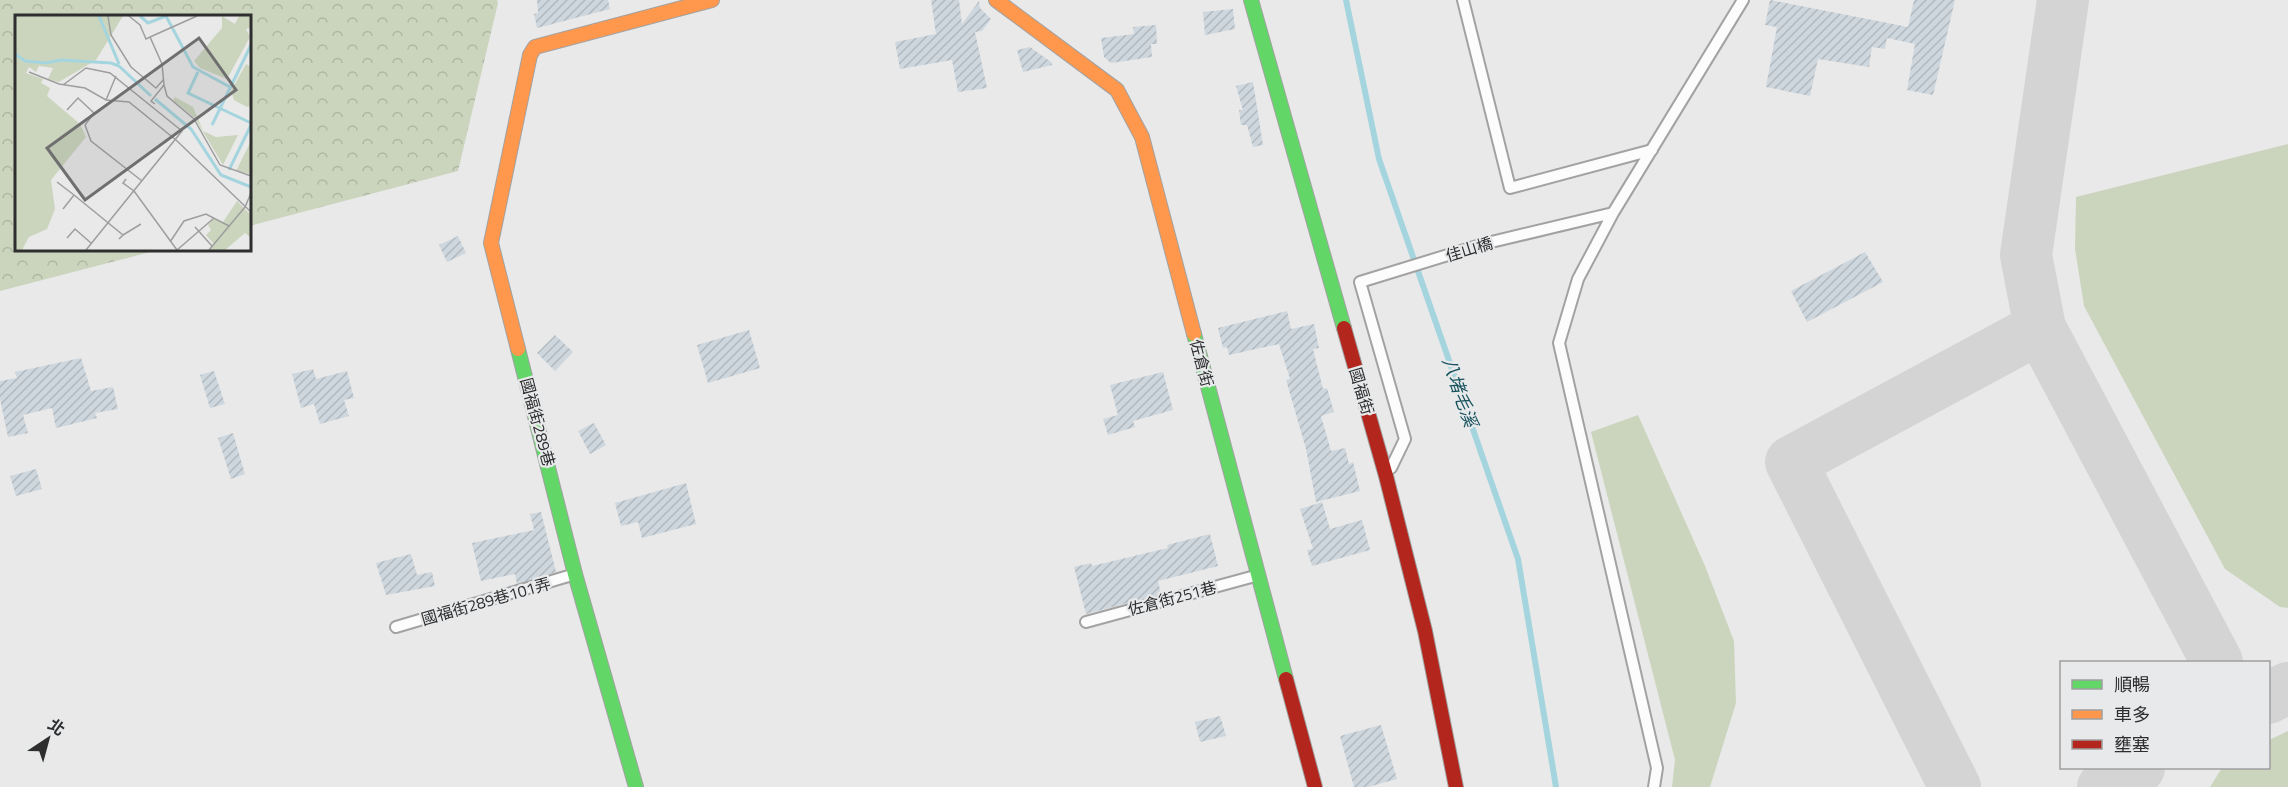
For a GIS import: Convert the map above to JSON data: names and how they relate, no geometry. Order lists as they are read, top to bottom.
{
  "streets": {
    "street": ["佐倉街", "國福街", "國福街289巷"],
    "lane": ["佳山橋", "佐倉街251巷", "國福街289巷101弄"]
  },
  "crossings": [
    ["佳山橋", "國福街"],
    ["佐倉街", "佐倉街251巷"],
    ["國福街289巷", "國福街289巷101弄"]
  ],
  "water": ["八堵毛溪"],
  "legend": ["順暢", "車多", "壅塞"],
  "north": "top right"
}
